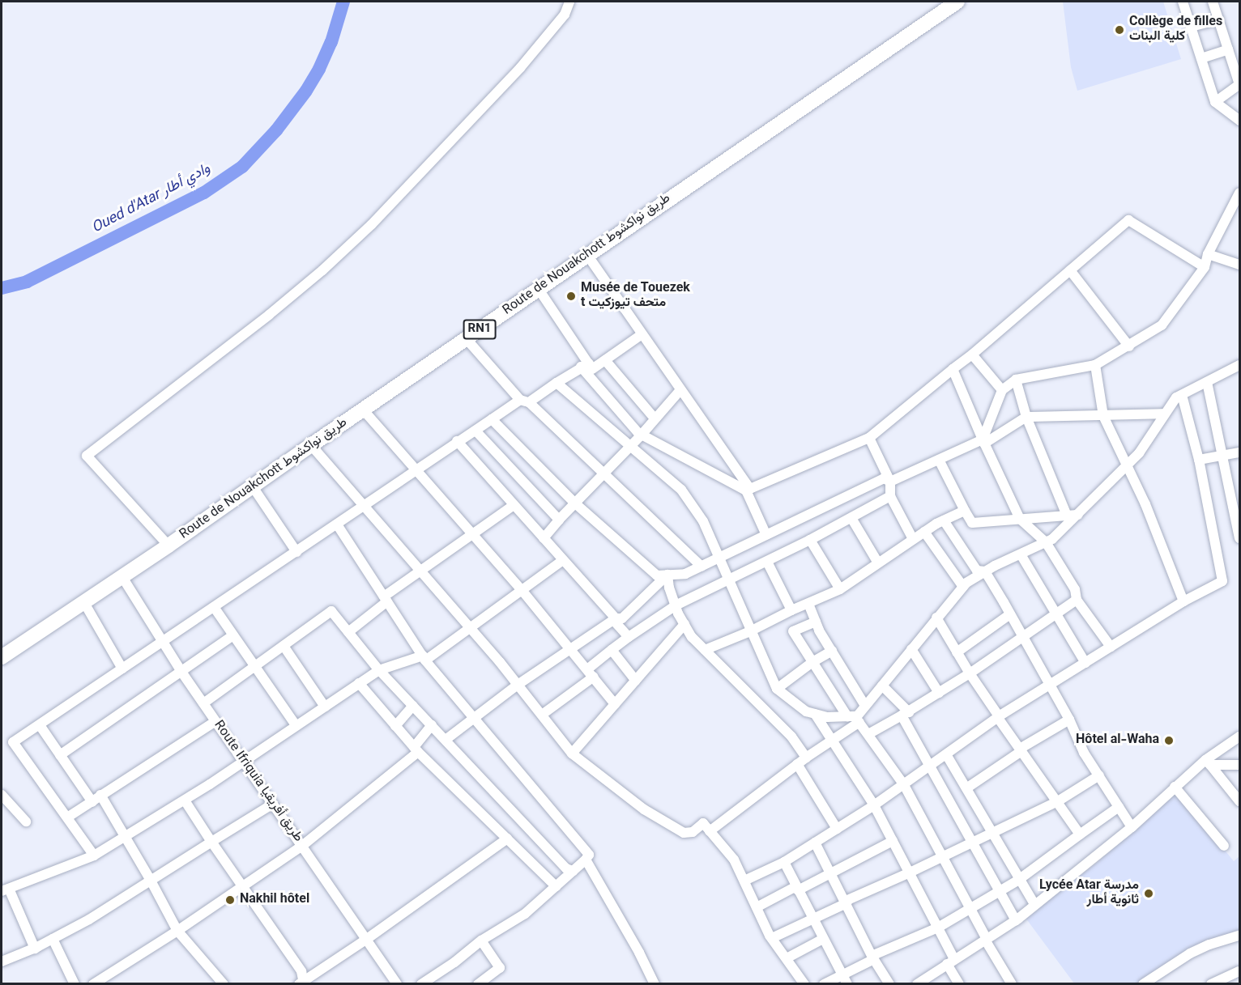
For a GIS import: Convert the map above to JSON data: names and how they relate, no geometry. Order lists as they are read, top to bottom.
{
  "streets": {
    "highway": ["Route de Nouakchott طريق نواكشوط", "RN1"],
    "street": ["Route Ifriquia طريق أفريقيا"]
  },
  "crossings": [
    ["Route de Nouakchott طريق نواكشوط", "Route Ifriquia طريق أفريقيا"]
  ],
  "water": ["Oued d'Atar وادي أطار"],
  "places": [
    "Collège de filles كلية البنات",
    "Musée de Touezek t متحف تيوزكيت",
    "Hôtel al-Waha",
    "Lycée Atar مدرسة ثانوية أطار",
    "Nakhil hôtel"
  ]
}
